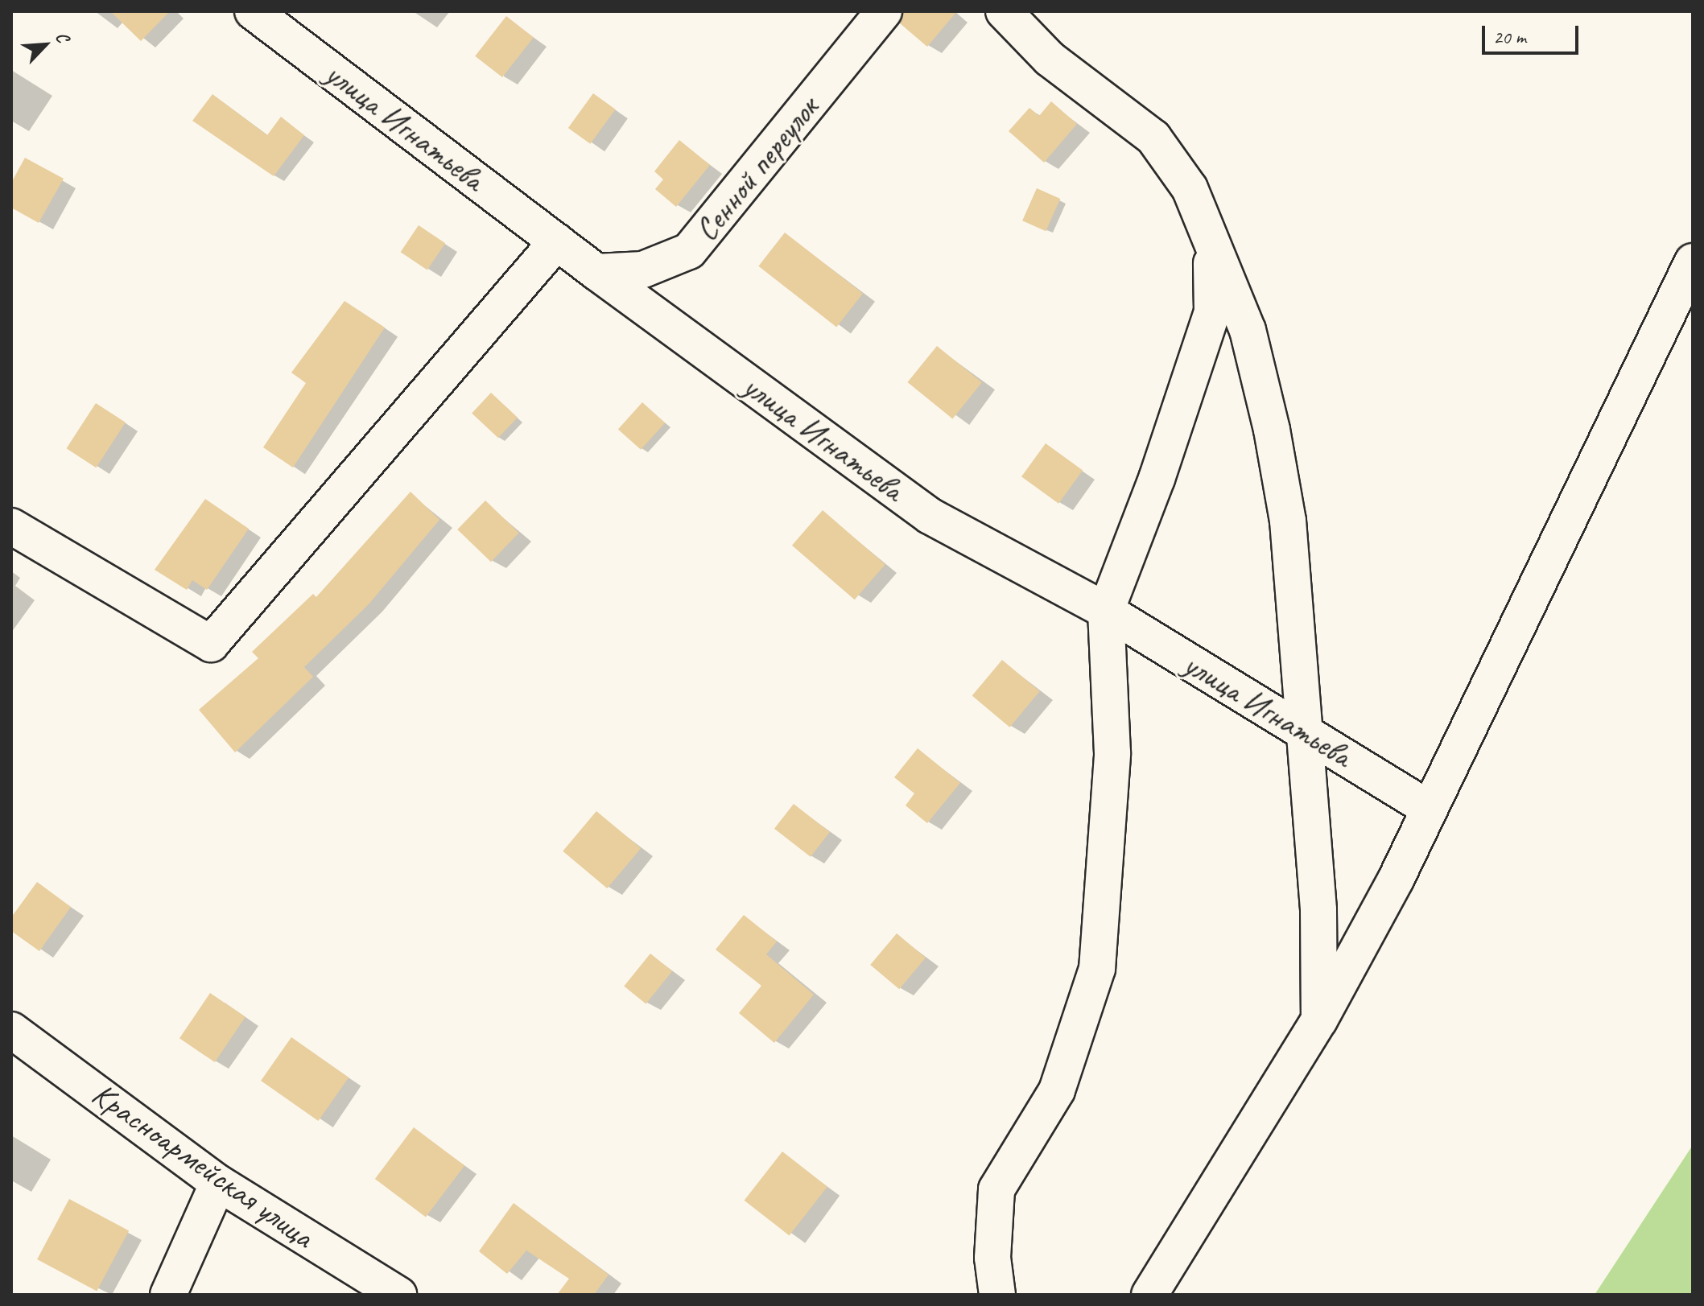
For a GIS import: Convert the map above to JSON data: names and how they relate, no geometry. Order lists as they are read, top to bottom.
{
  "streets": {
    "street": ["улица Игнатьева", "Сенной переулок", "Красноармейская улица"]
  },
  "crossings": [
    ["улица Игнатьева", "Сенной переулок"]
  ],
  "scale_bar": "20 m",
  "north": "top right"
}
